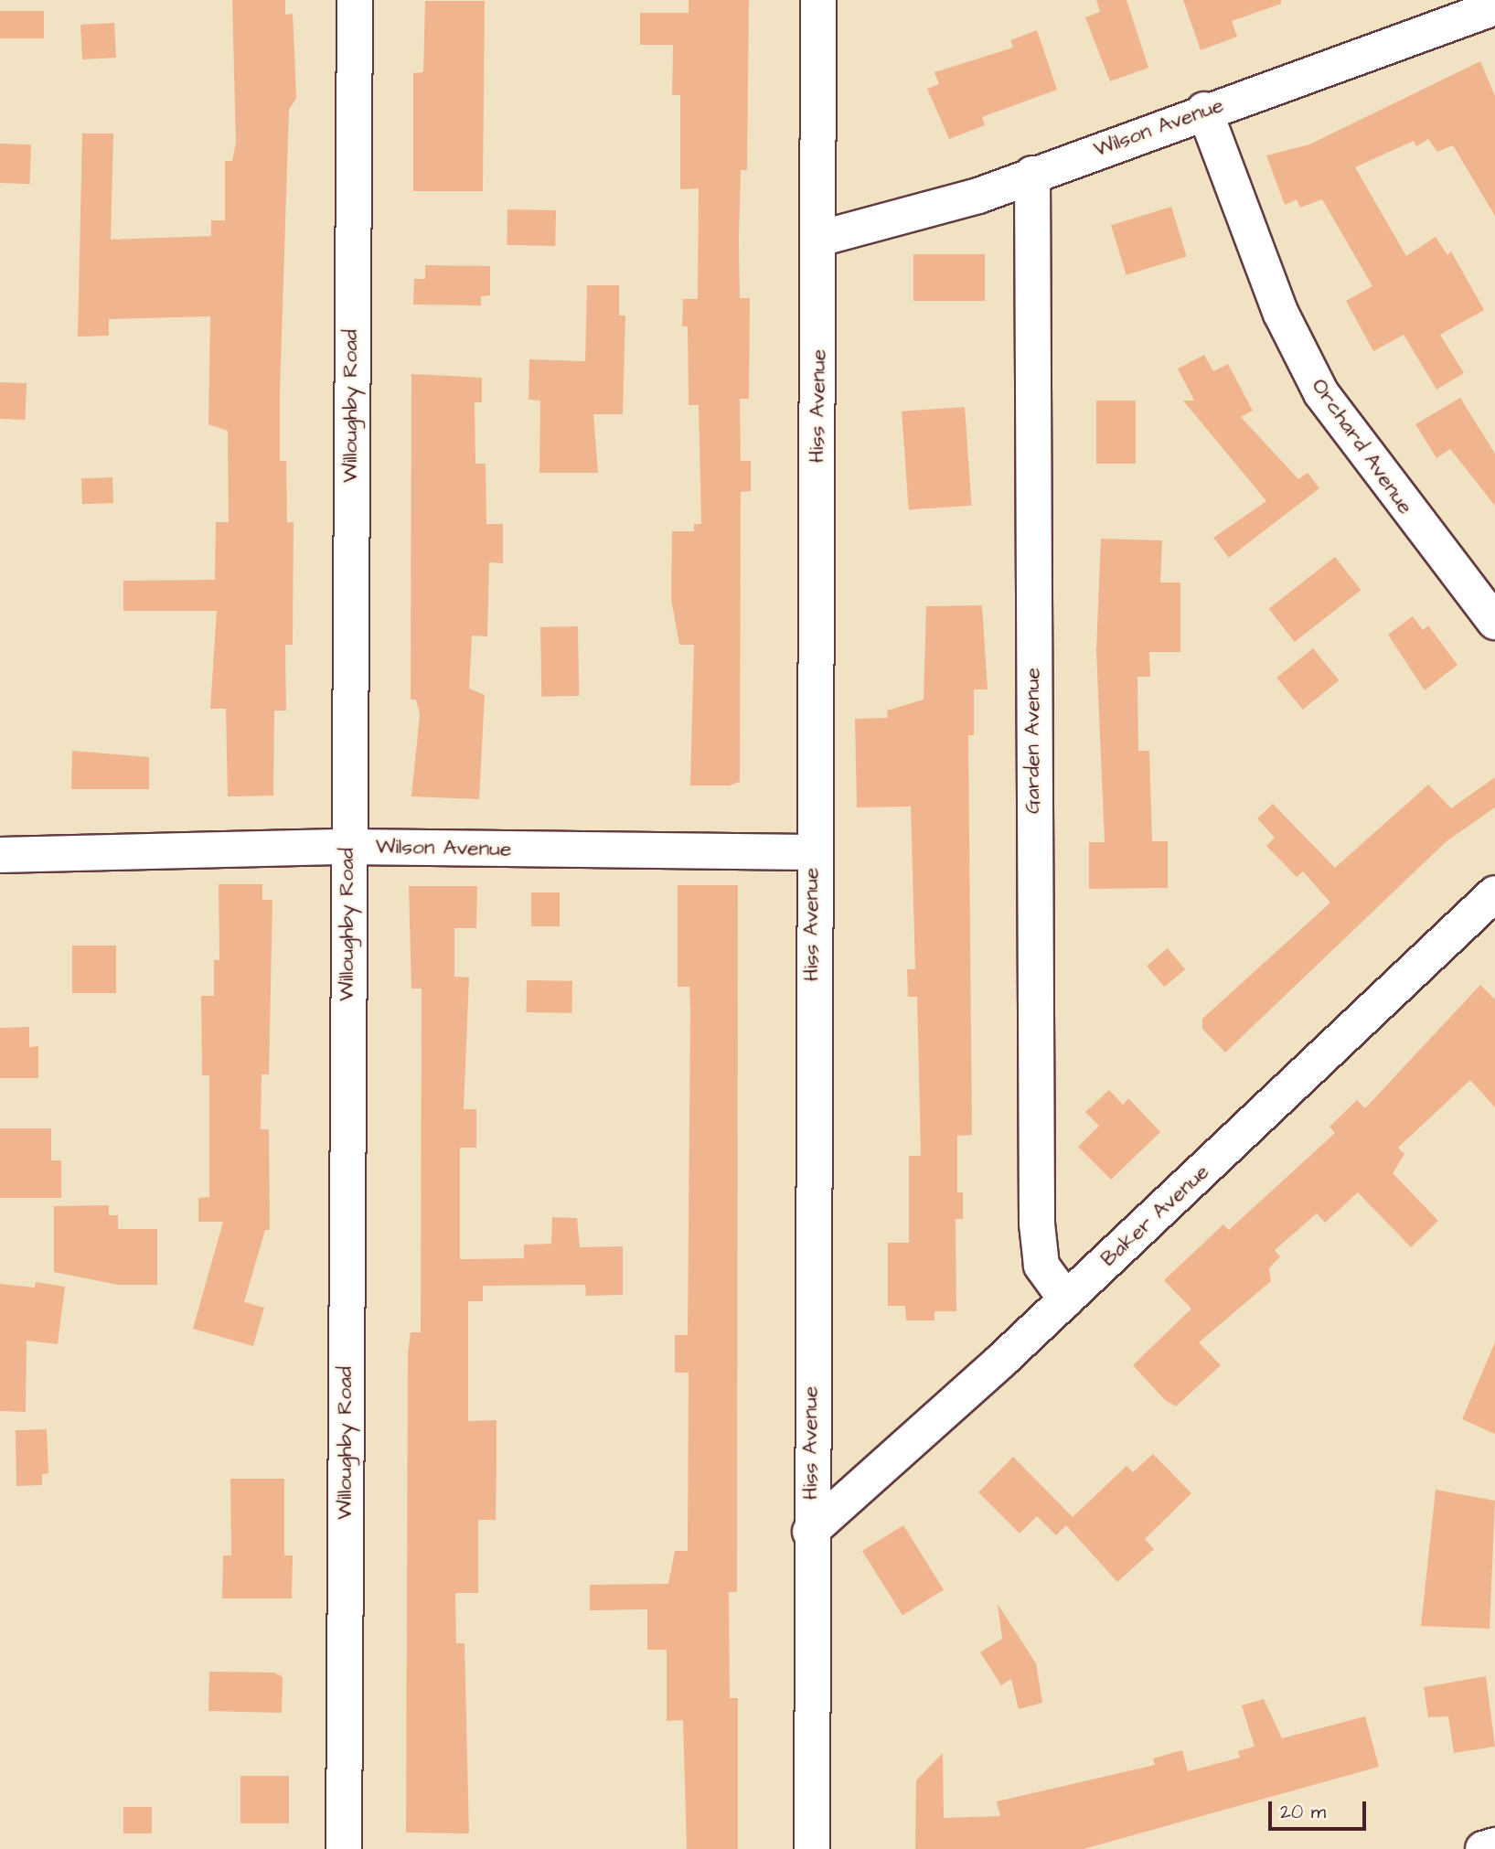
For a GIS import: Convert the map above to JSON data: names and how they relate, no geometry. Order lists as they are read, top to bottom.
{
  "streets": {
    "street": [
      "Wilson Avenue",
      "Willoughby Road",
      "Hiss Avenue",
      "Orchard Avenue",
      "Garden Avenue",
      "Baker Avenue"
    ]
  },
  "crossings": [
    ["Wilson Avenue", "Willoughby Road"],
    ["Wilson Avenue", "Hiss Avenue"],
    ["Wilson Avenue", "Orchard Avenue"],
    ["Wilson Avenue", "Garden Avenue"],
    ["Hiss Avenue", "Baker Avenue"],
    ["Garden Avenue", "Baker Avenue"]
  ],
  "scale_bar": "20 m"
}
